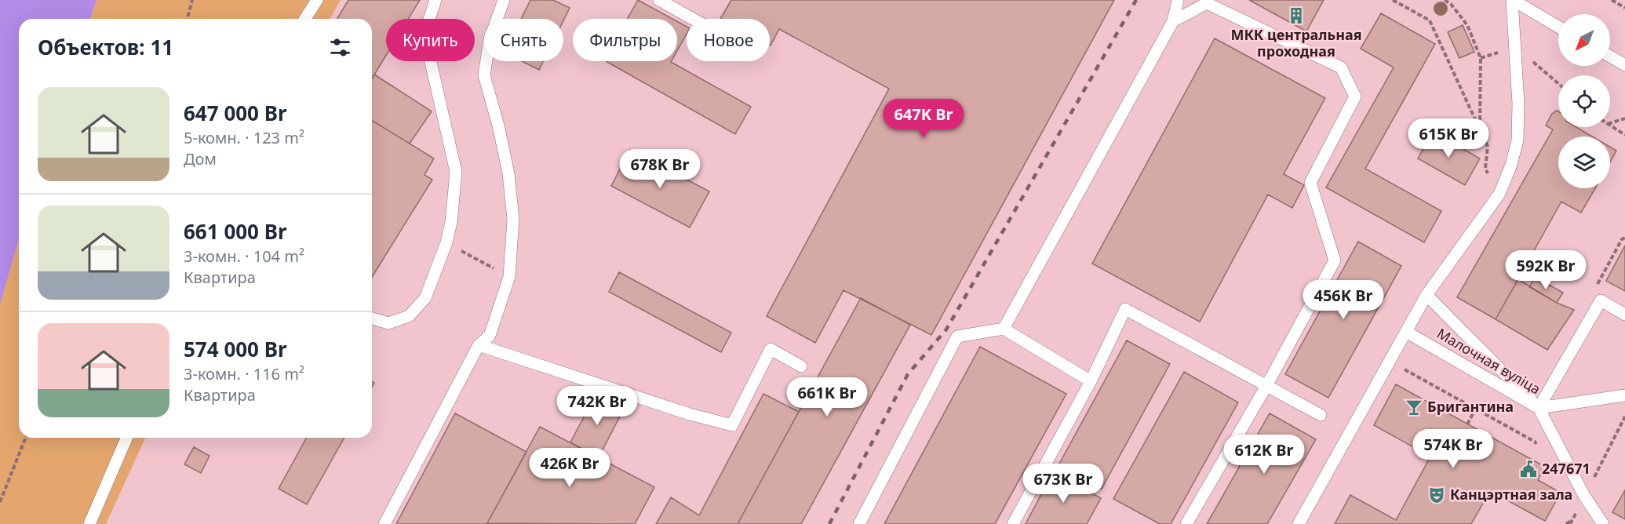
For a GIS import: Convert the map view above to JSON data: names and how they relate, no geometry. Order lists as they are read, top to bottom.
{
  "streets": {
    "lane": ["Малочная вуліца"]
  },
  "places": {
    "building": ["МКК центральная проходная"],
    "bar": ["Бригантина"],
    "public building": ["247671"],
    "theatre": ["Канцэртная зала"]
  },
  "north": "bottom left",
  "page": {
    "chip": [
      "Купить",
      "Снять",
      "Фильтры",
      "Новое"
    ],
    "heading": "Объектов: 11",
    "list": [
      {
        "name": "647 000 Br",
        "note": "5-комн. · 123 m² · Дом"
      },
      {
        "name": "661 000 Br",
        "note": "3-комн. · 104 m² · Квартира"
      },
      {
        "name": "574 000 Br",
        "note": "3-комн. · 116 m² · Квартира"
      }
    ],
    "price": [
      "647K Br",
      "615K Br",
      "678K Br",
      "592K Br",
      "456K Br",
      "661K Br",
      "742K Br",
      "574K Br",
      "612K Br",
      "426K Br",
      "673K Br"
    ]
  }
}
